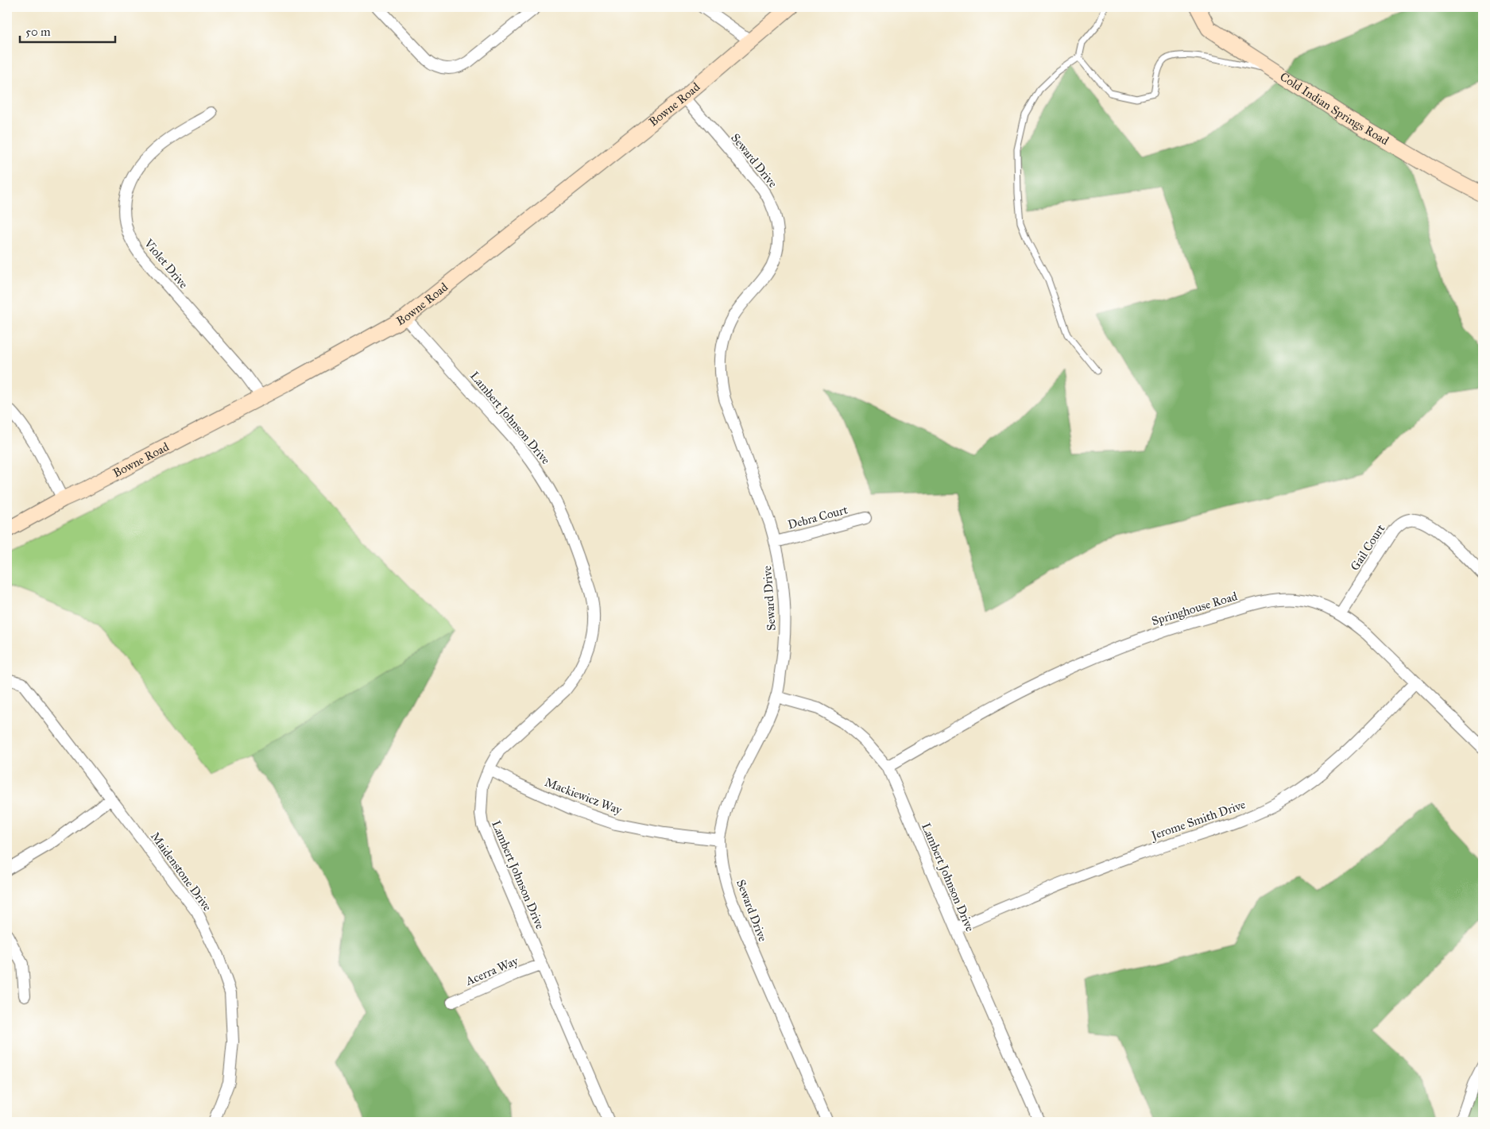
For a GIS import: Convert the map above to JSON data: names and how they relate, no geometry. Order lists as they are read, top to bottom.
{
  "streets": {
    "street": [
      "Bowne Road",
      "Cold Indian Springs Road",
      "Seward Drive",
      "Violet Drive",
      "Lambert Johnson Drive",
      "Debra Court",
      "Gail Court",
      "Springhouse Road",
      "Mackiewicz Way",
      "Jerome Smith Drive",
      "Maidenstone Drive",
      "Acerra Way"
    ]
  },
  "crossings": [
    ["Bowne Road", "Seward Drive"],
    ["Bowne Road", "Violet Drive"],
    ["Bowne Road", "Lambert Johnson Drive"],
    ["Seward Drive", "Lambert Johnson Drive"],
    ["Seward Drive", "Debra Court"],
    ["Seward Drive", "Mackiewicz Way"],
    ["Lambert Johnson Drive", "Springhouse Road"],
    ["Lambert Johnson Drive", "Mackiewicz Way"],
    ["Lambert Johnson Drive", "Jerome Smith Drive"],
    ["Lambert Johnson Drive", "Acerra Way"],
    ["Gail Court", "Springhouse Road"],
    ["Springhouse Road", "Jerome Smith Drive"]
  ],
  "scale_bar": "50 m"
}
